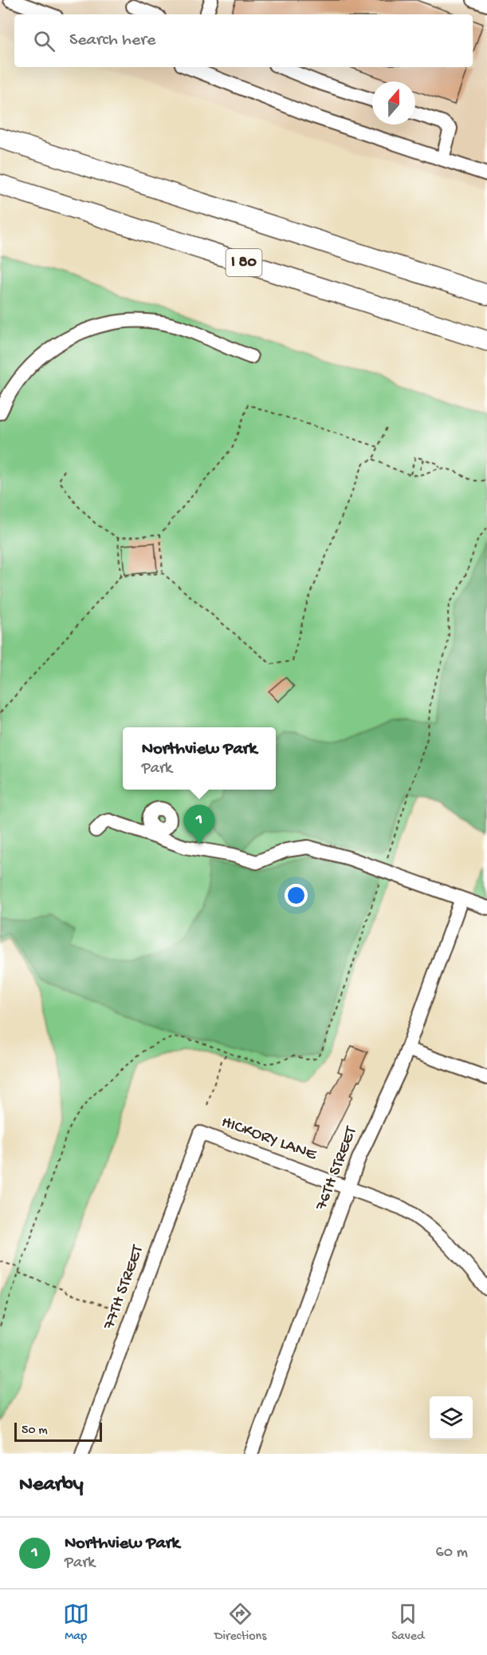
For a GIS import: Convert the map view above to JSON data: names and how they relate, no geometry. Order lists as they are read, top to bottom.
{
  "streets": {
    "highway": ["I 80"],
    "street": ["HICKORY LANE", "76TH STREET", "77TH STREET"]
  },
  "crossings": [
    ["HICKORY LANE", "76TH STREET"],
    ["HICKORY LANE", "77TH STREET"]
  ],
  "scale_bar": "50 m",
  "north": "top",
  "page": {
    "search": "Search here",
    "popup": ["Northview Park", "Park"],
    "pins": "1",
    "scale": "50 m",
    "heading": "Nearby",
    "list": [
      {
        "mark": "1",
        "name": "Northview Park",
        "note": "Park",
        "value": "60 m"
      }
    ],
    "nav": ["Map", "Directions", "Saved"]
  }
}
